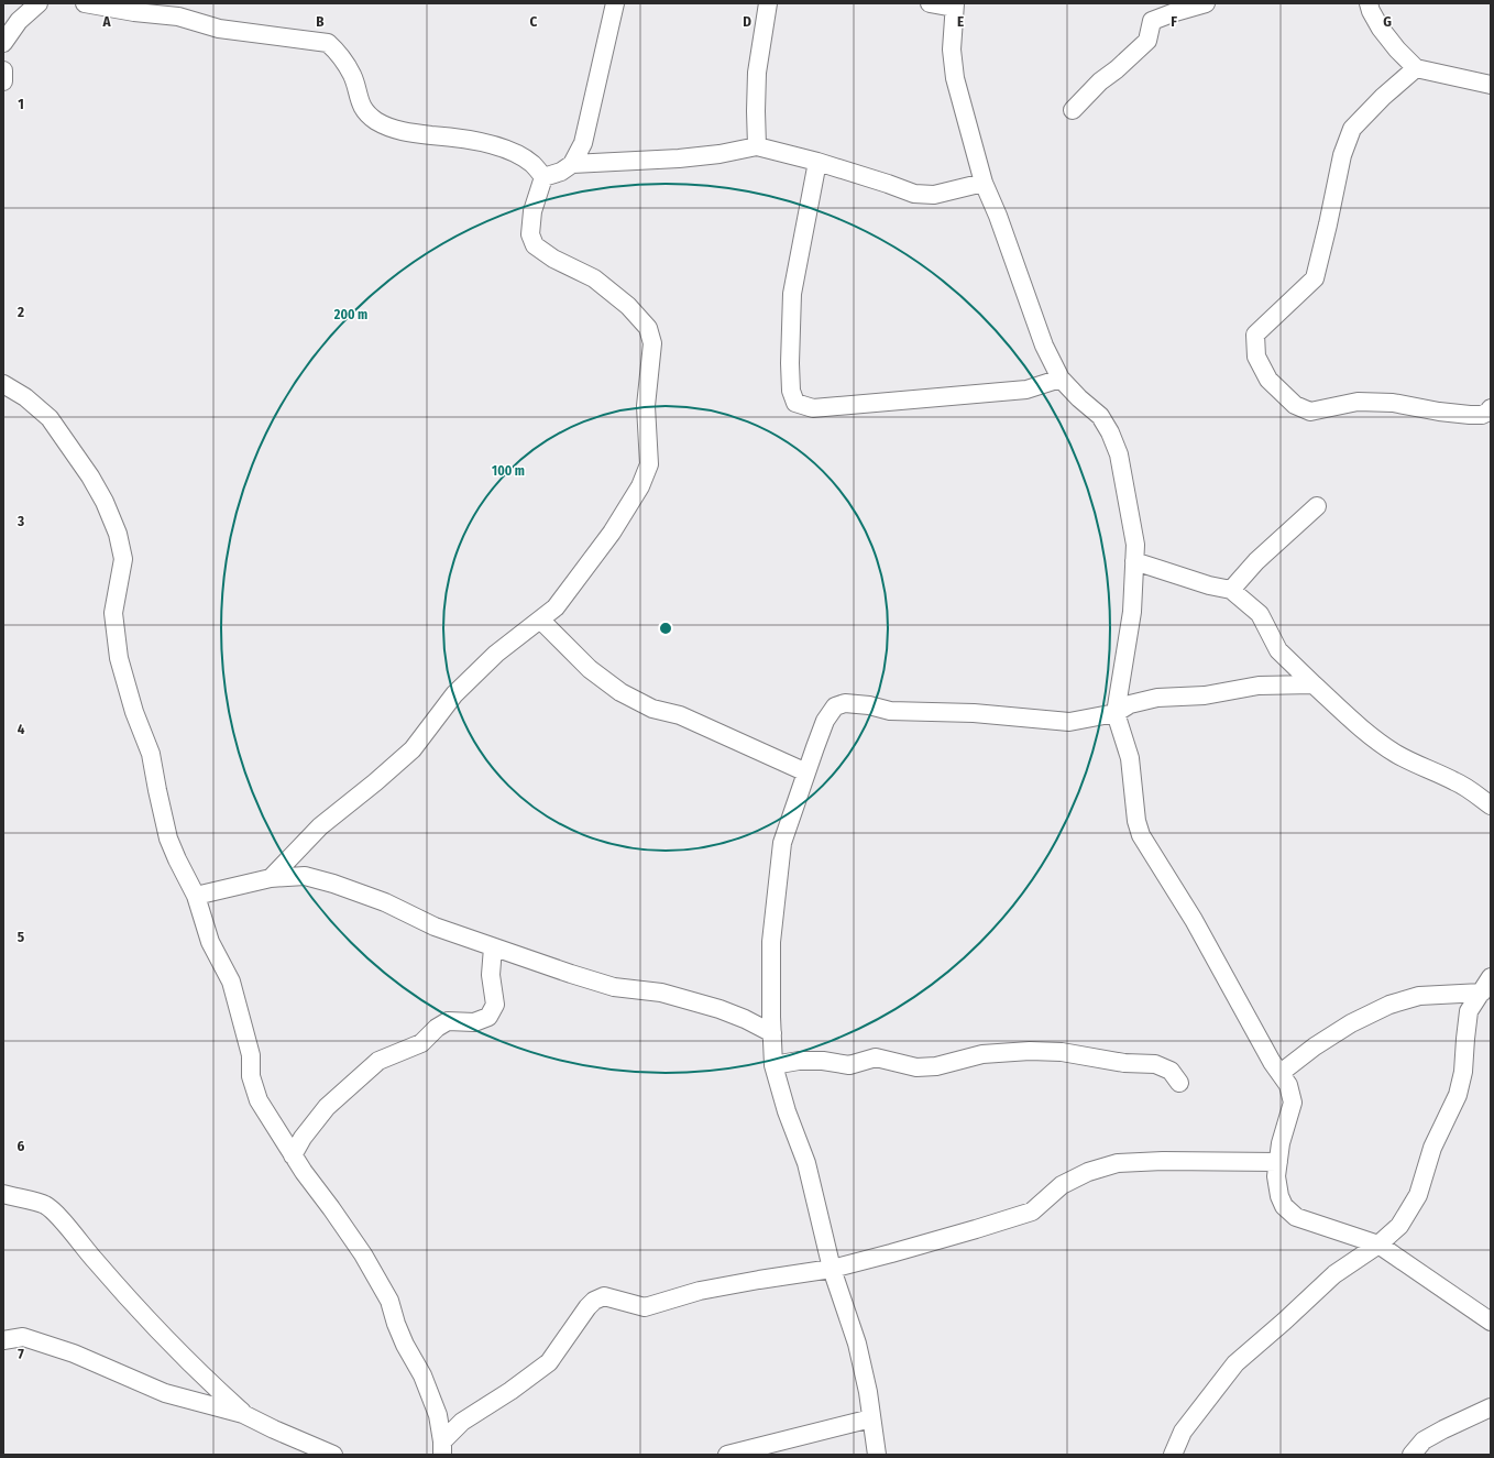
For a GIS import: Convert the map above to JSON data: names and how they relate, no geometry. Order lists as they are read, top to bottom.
{
  "grid": {
    "columns": [
      "A",
      "B",
      "C",
      "D",
      "E",
      "F",
      "G"
    ],
    "rows": [
      "1",
      "2",
      "3",
      "4",
      "5",
      "6",
      "7"
    ]
  },
  "rings": ["200 m", "100 m"]
}
